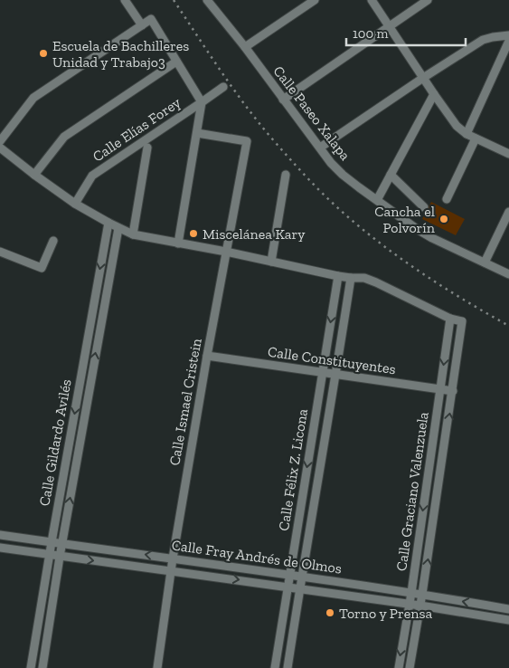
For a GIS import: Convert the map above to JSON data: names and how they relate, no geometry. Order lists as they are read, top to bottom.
{
  "streets": {
    "street": [
      "Calle Paseo Xalapa",
      "Calle Elías Forey",
      "Calle Constituyentes",
      "Calle Ismael Cristein",
      "Calle Gildardo Avilés",
      "Calle Félix Z. Licona",
      "Calle Graciano Valenzuela",
      "Calle Fray Andrés de Olmos"
    ]
  },
  "crossings": [
    ["Calle Constituyentes", "Calle Ismael Cristein"],
    ["Calle Constituyentes", "Calle Félix Z. Licona"],
    ["Calle Constituyentes", "Calle Graciano Valenzuela"],
    ["Calle Ismael Cristein", "Calle Fray Andrés de Olmos"],
    ["Calle Gildardo Avilés", "Calle Fray Andrés de Olmos"],
    ["Calle Félix Z. Licona", "Calle Fray Andrés de Olmos"],
    ["Calle Graciano Valenzuela", "Calle Fray Andrés de Olmos"]
  ],
  "places": [
    "Escuela de Bachilleres Unidad y Trabajo3",
    "Cancha el Polvorín",
    "Miscelánea Kary",
    "Torno y Prensa"
  ],
  "scale_bar": "100 m"
}
